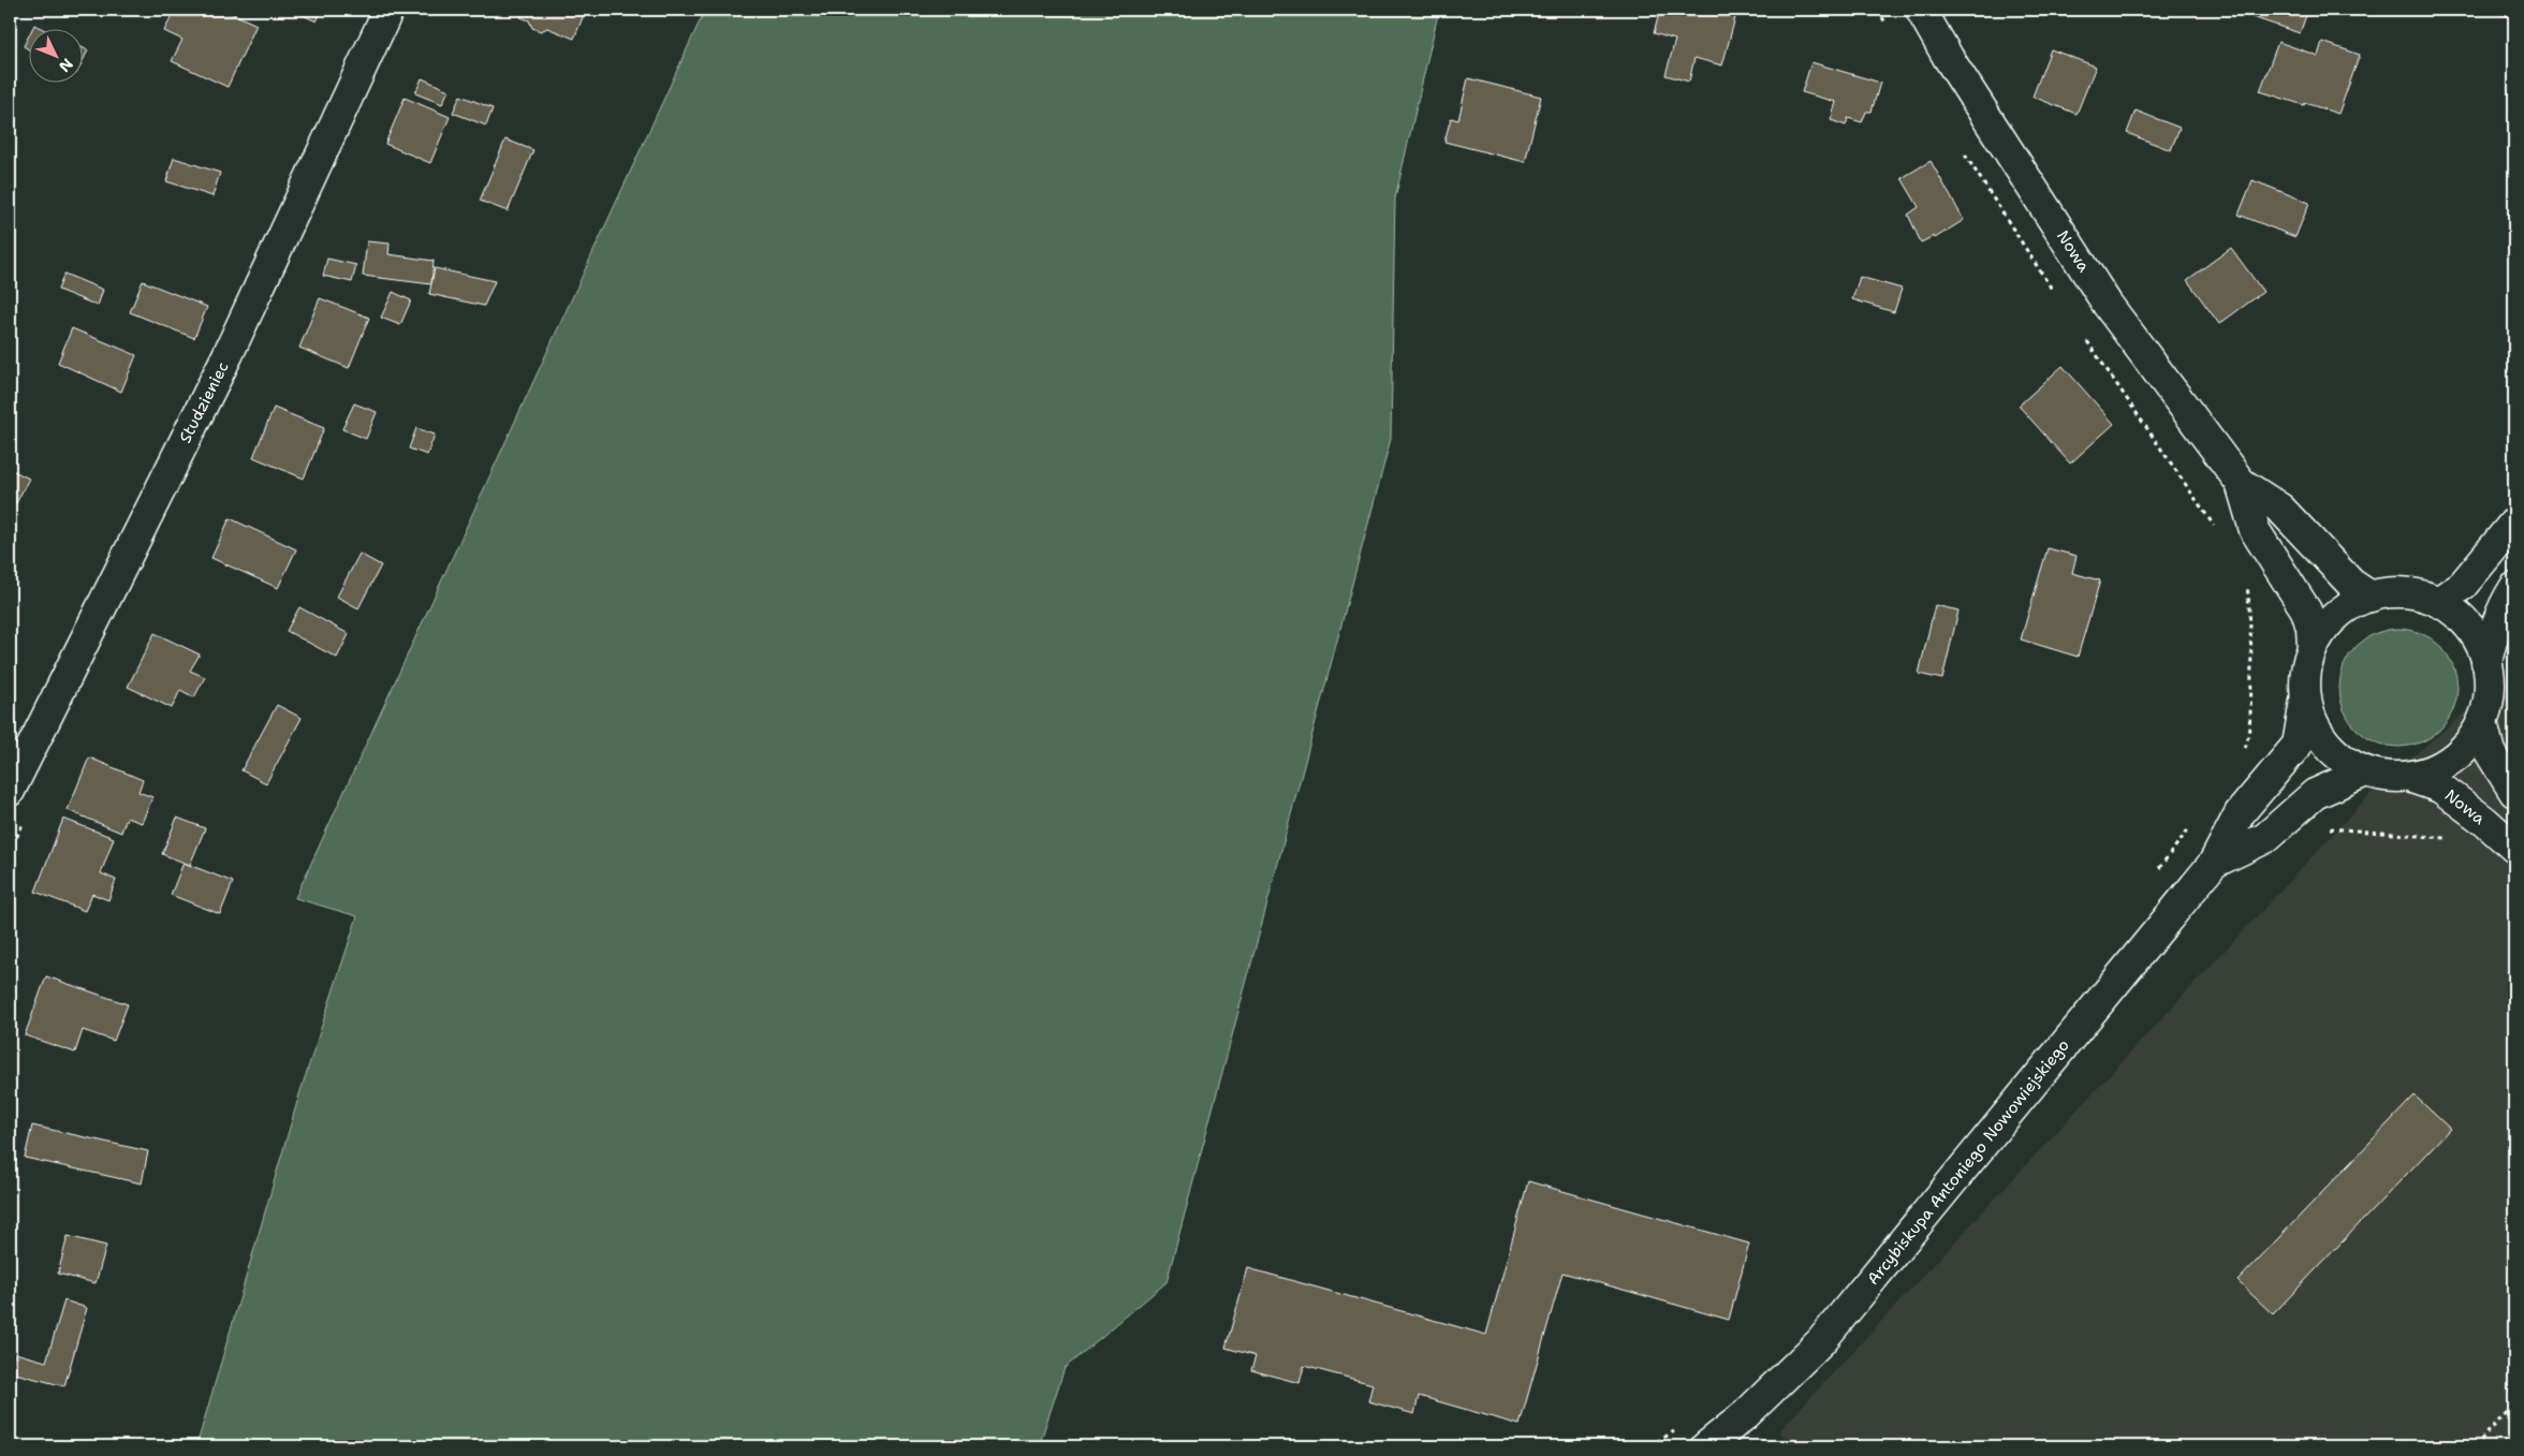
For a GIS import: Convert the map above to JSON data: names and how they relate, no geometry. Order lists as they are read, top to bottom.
{
  "streets": {
    "street": ["Nowa", "Studzieniec", "Arcybiskupa Antoniego Nowowiejskiego"]
  },
  "crossings": [
    ["Nowa", "Arcybiskupa Antoniego Nowowiejskiego"]
  ],
  "north": "bottom right"
}
